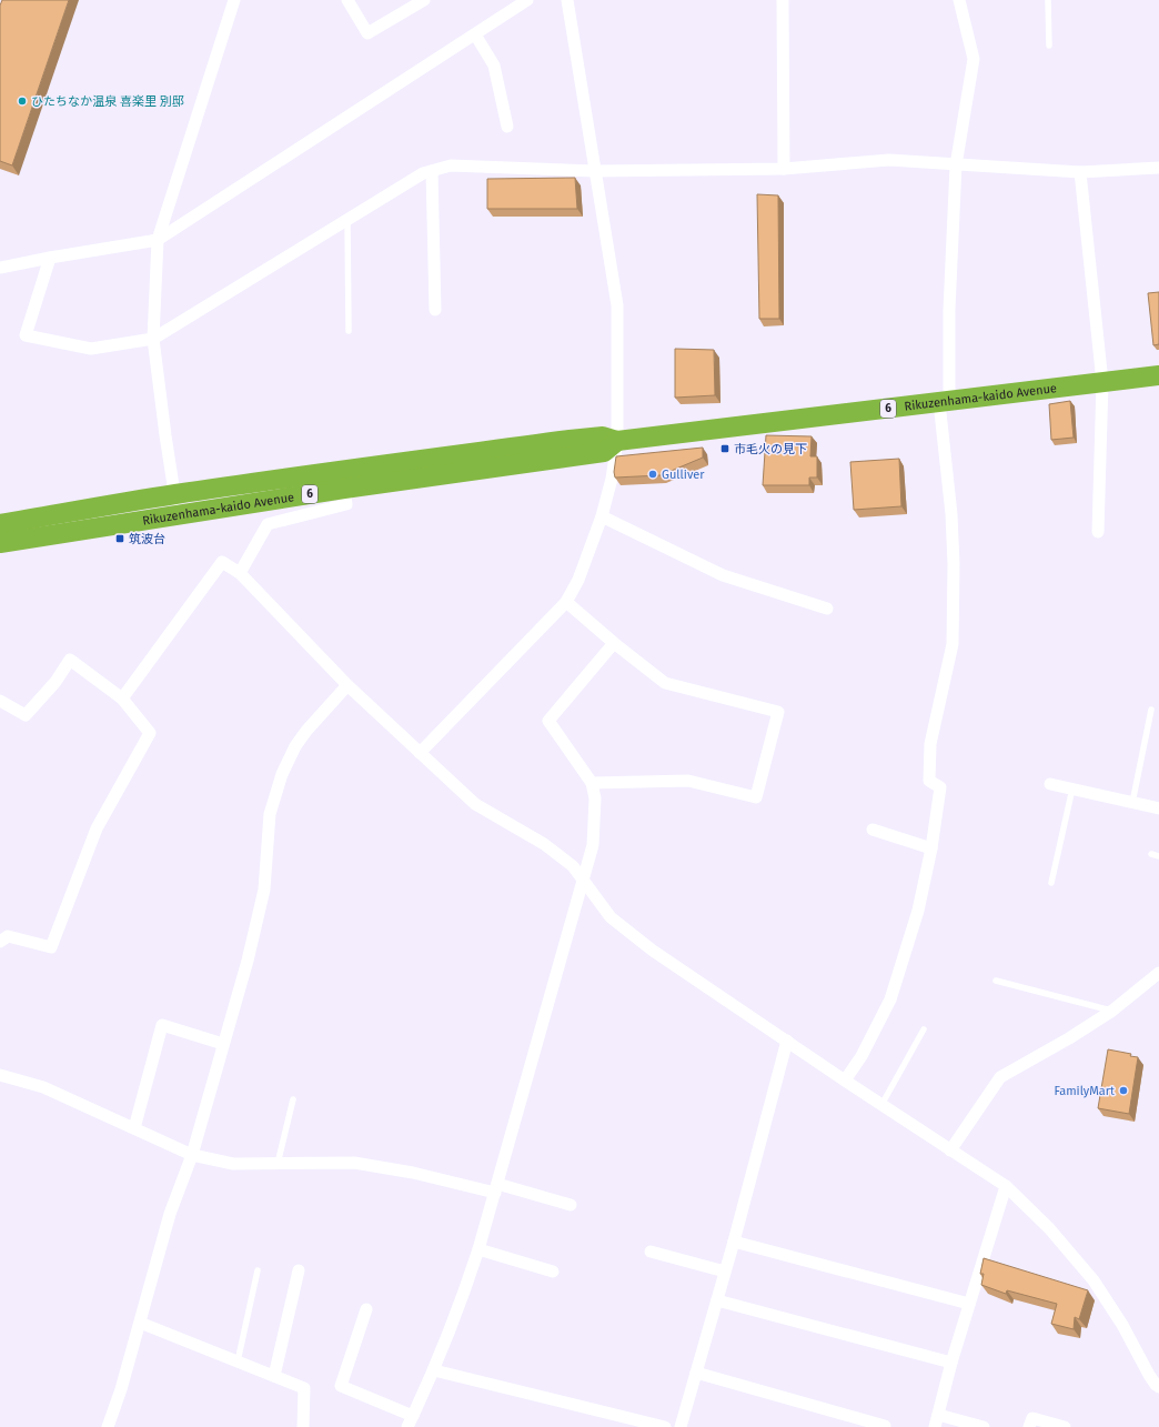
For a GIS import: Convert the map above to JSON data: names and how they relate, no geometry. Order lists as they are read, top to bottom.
{
  "streets": {
    "highway": ["Rikuzenhama-kaido Avenue", "6"]
  },
  "places": {
    "other": ["ひたちなか温泉 喜楽里 別邸", "Gulliver", "FamilyMart"],
    "transit": ["市毛火の見下", "筑波台"]
  }
}
